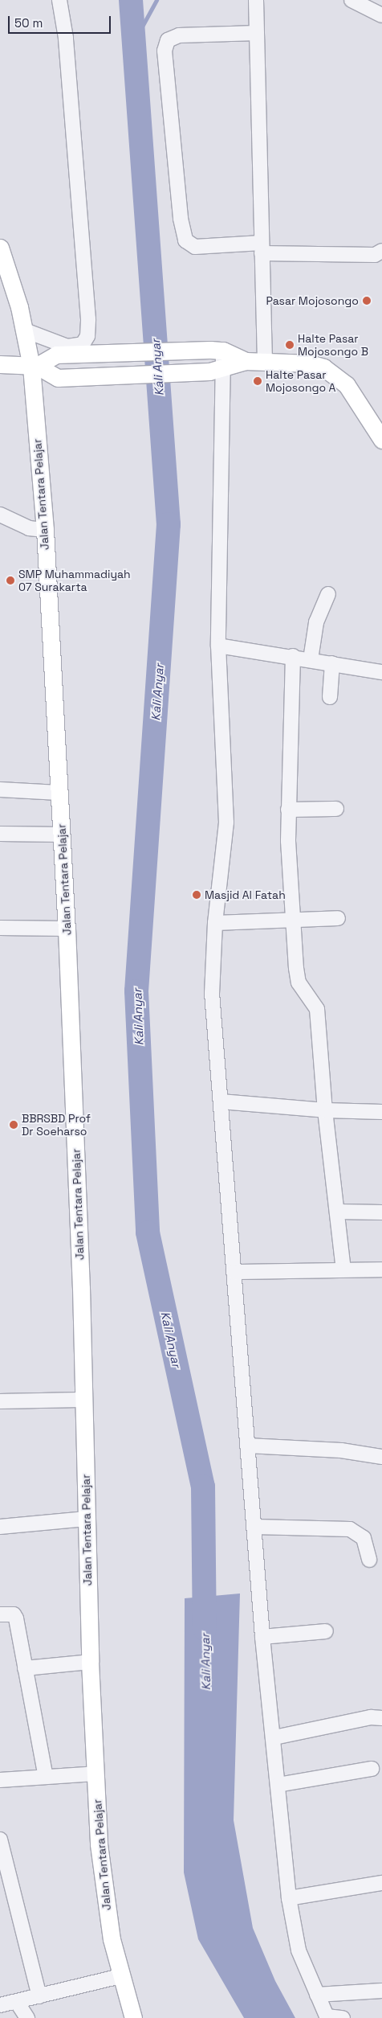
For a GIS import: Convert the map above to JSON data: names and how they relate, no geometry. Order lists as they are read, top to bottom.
{
  "streets": {
    "main road": ["Jalan Tentara Pelajar"]
  },
  "water": ["Kali Anyar"],
  "places": [
    "Pasar Mojosongo",
    "Halte Pasar Mojosongo B",
    "Halte Pasar Mojosongo A",
    "SMP Muhammadiyah 07 Surakarta",
    "Masjid Al Fatah",
    "BBRSBD Prof Dr Soeharso"
  ],
  "scale_bar": "50 m"
}
